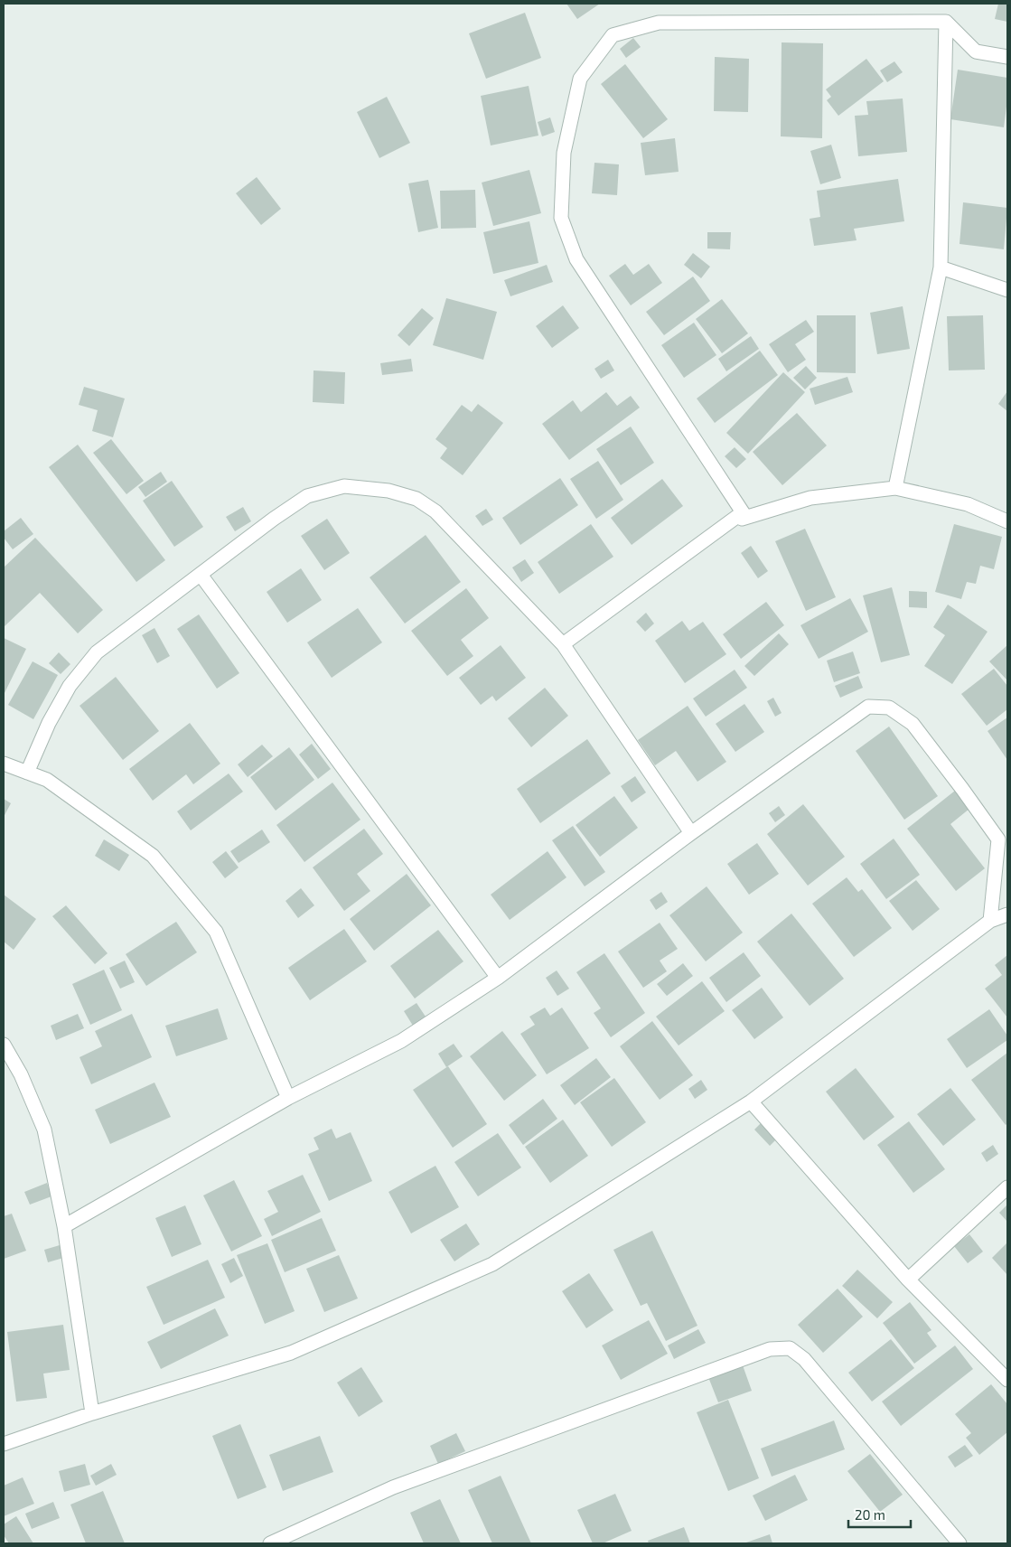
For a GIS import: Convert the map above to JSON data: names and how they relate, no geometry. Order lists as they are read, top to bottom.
{
  "scale_bar": "20 m"
}
